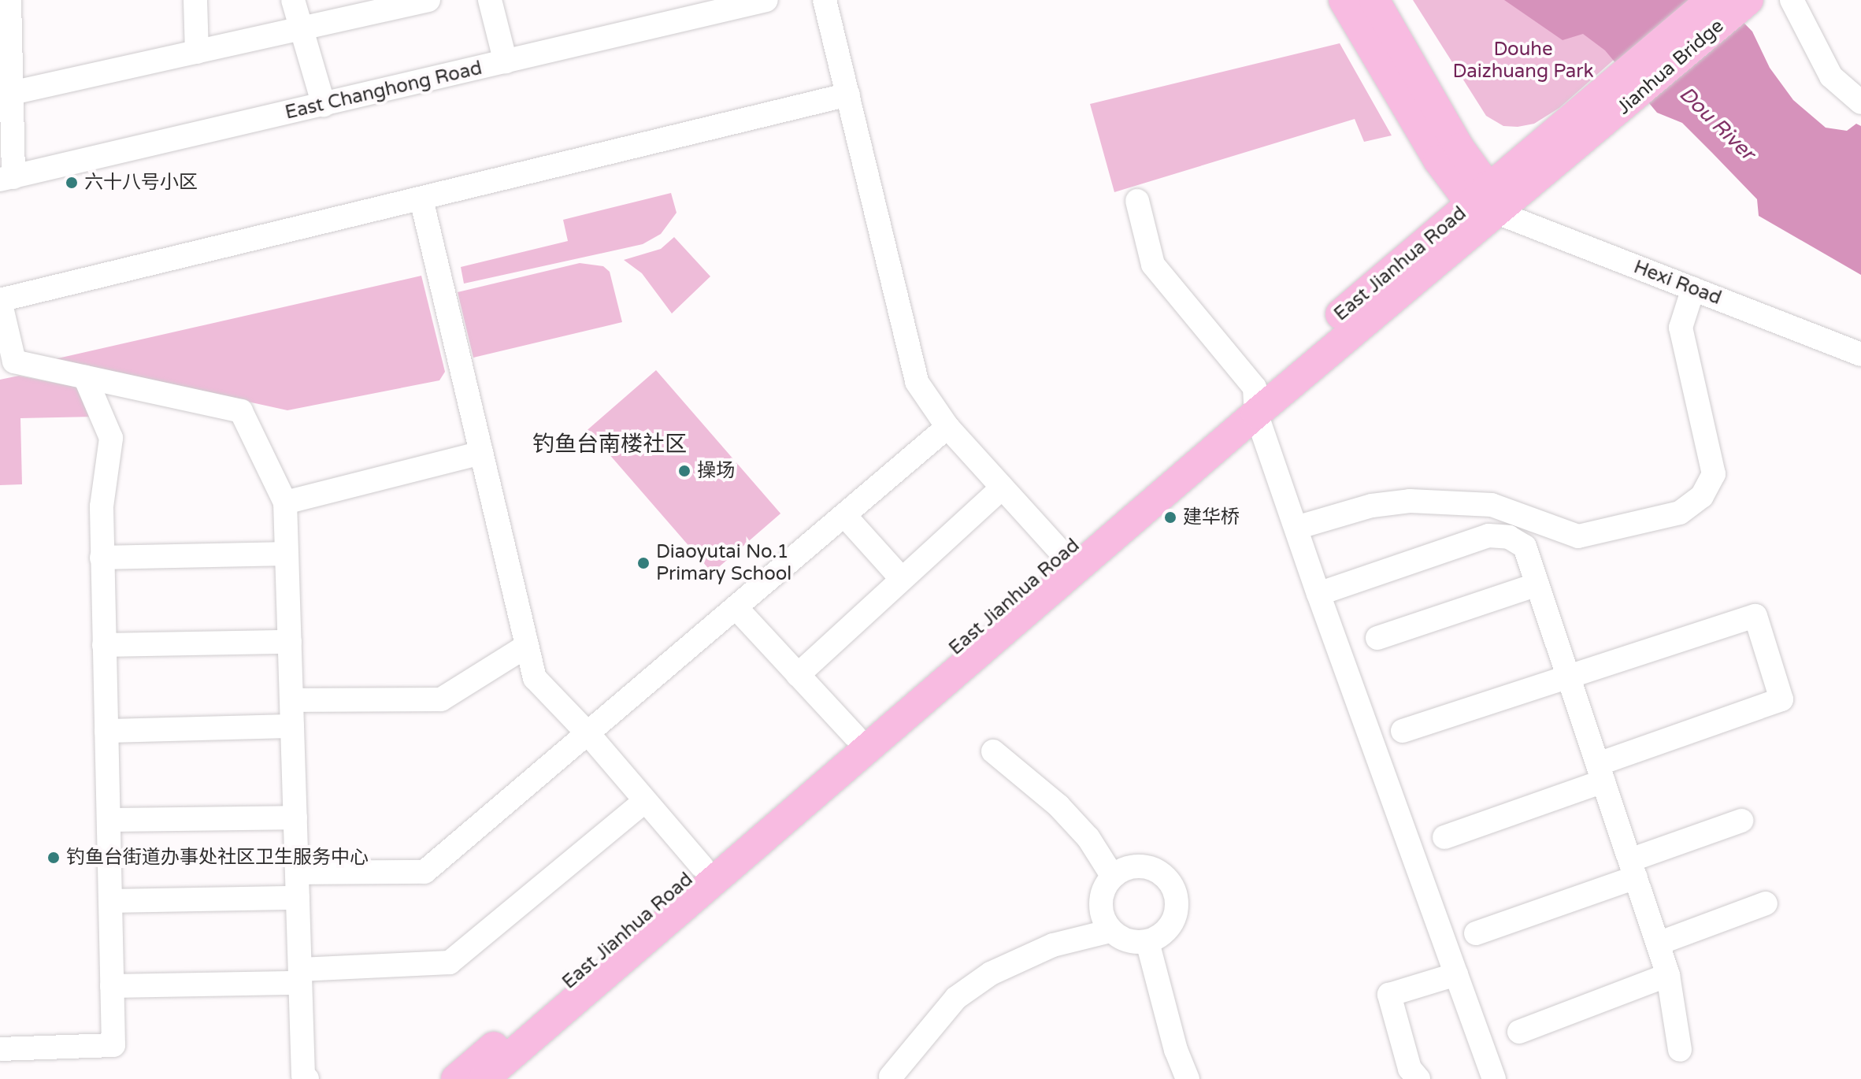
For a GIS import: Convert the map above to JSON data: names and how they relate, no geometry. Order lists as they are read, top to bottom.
{
  "streets": {
    "main road": ["Jianhua Bridge", "East Jianhua Road"],
    "street": ["East Changhong Road", "Hexi Road"]
  },
  "crossings": [
    ["Jianhua Bridge", "East Jianhua Road"],
    ["East Jianhua Road", "Hexi Road"]
  ],
  "districts": ["钓鱼台南楼社区"],
  "water": ["Dou River"],
  "parks": ["Douhe Daizhuang Park"],
  "places": [
    "六十八号小区",
    "操场",
    "建华桥",
    "Diaoyutai No.1 Primary School",
    "钓鱼台街道办事处社区卫生服务中心"
  ]
}
